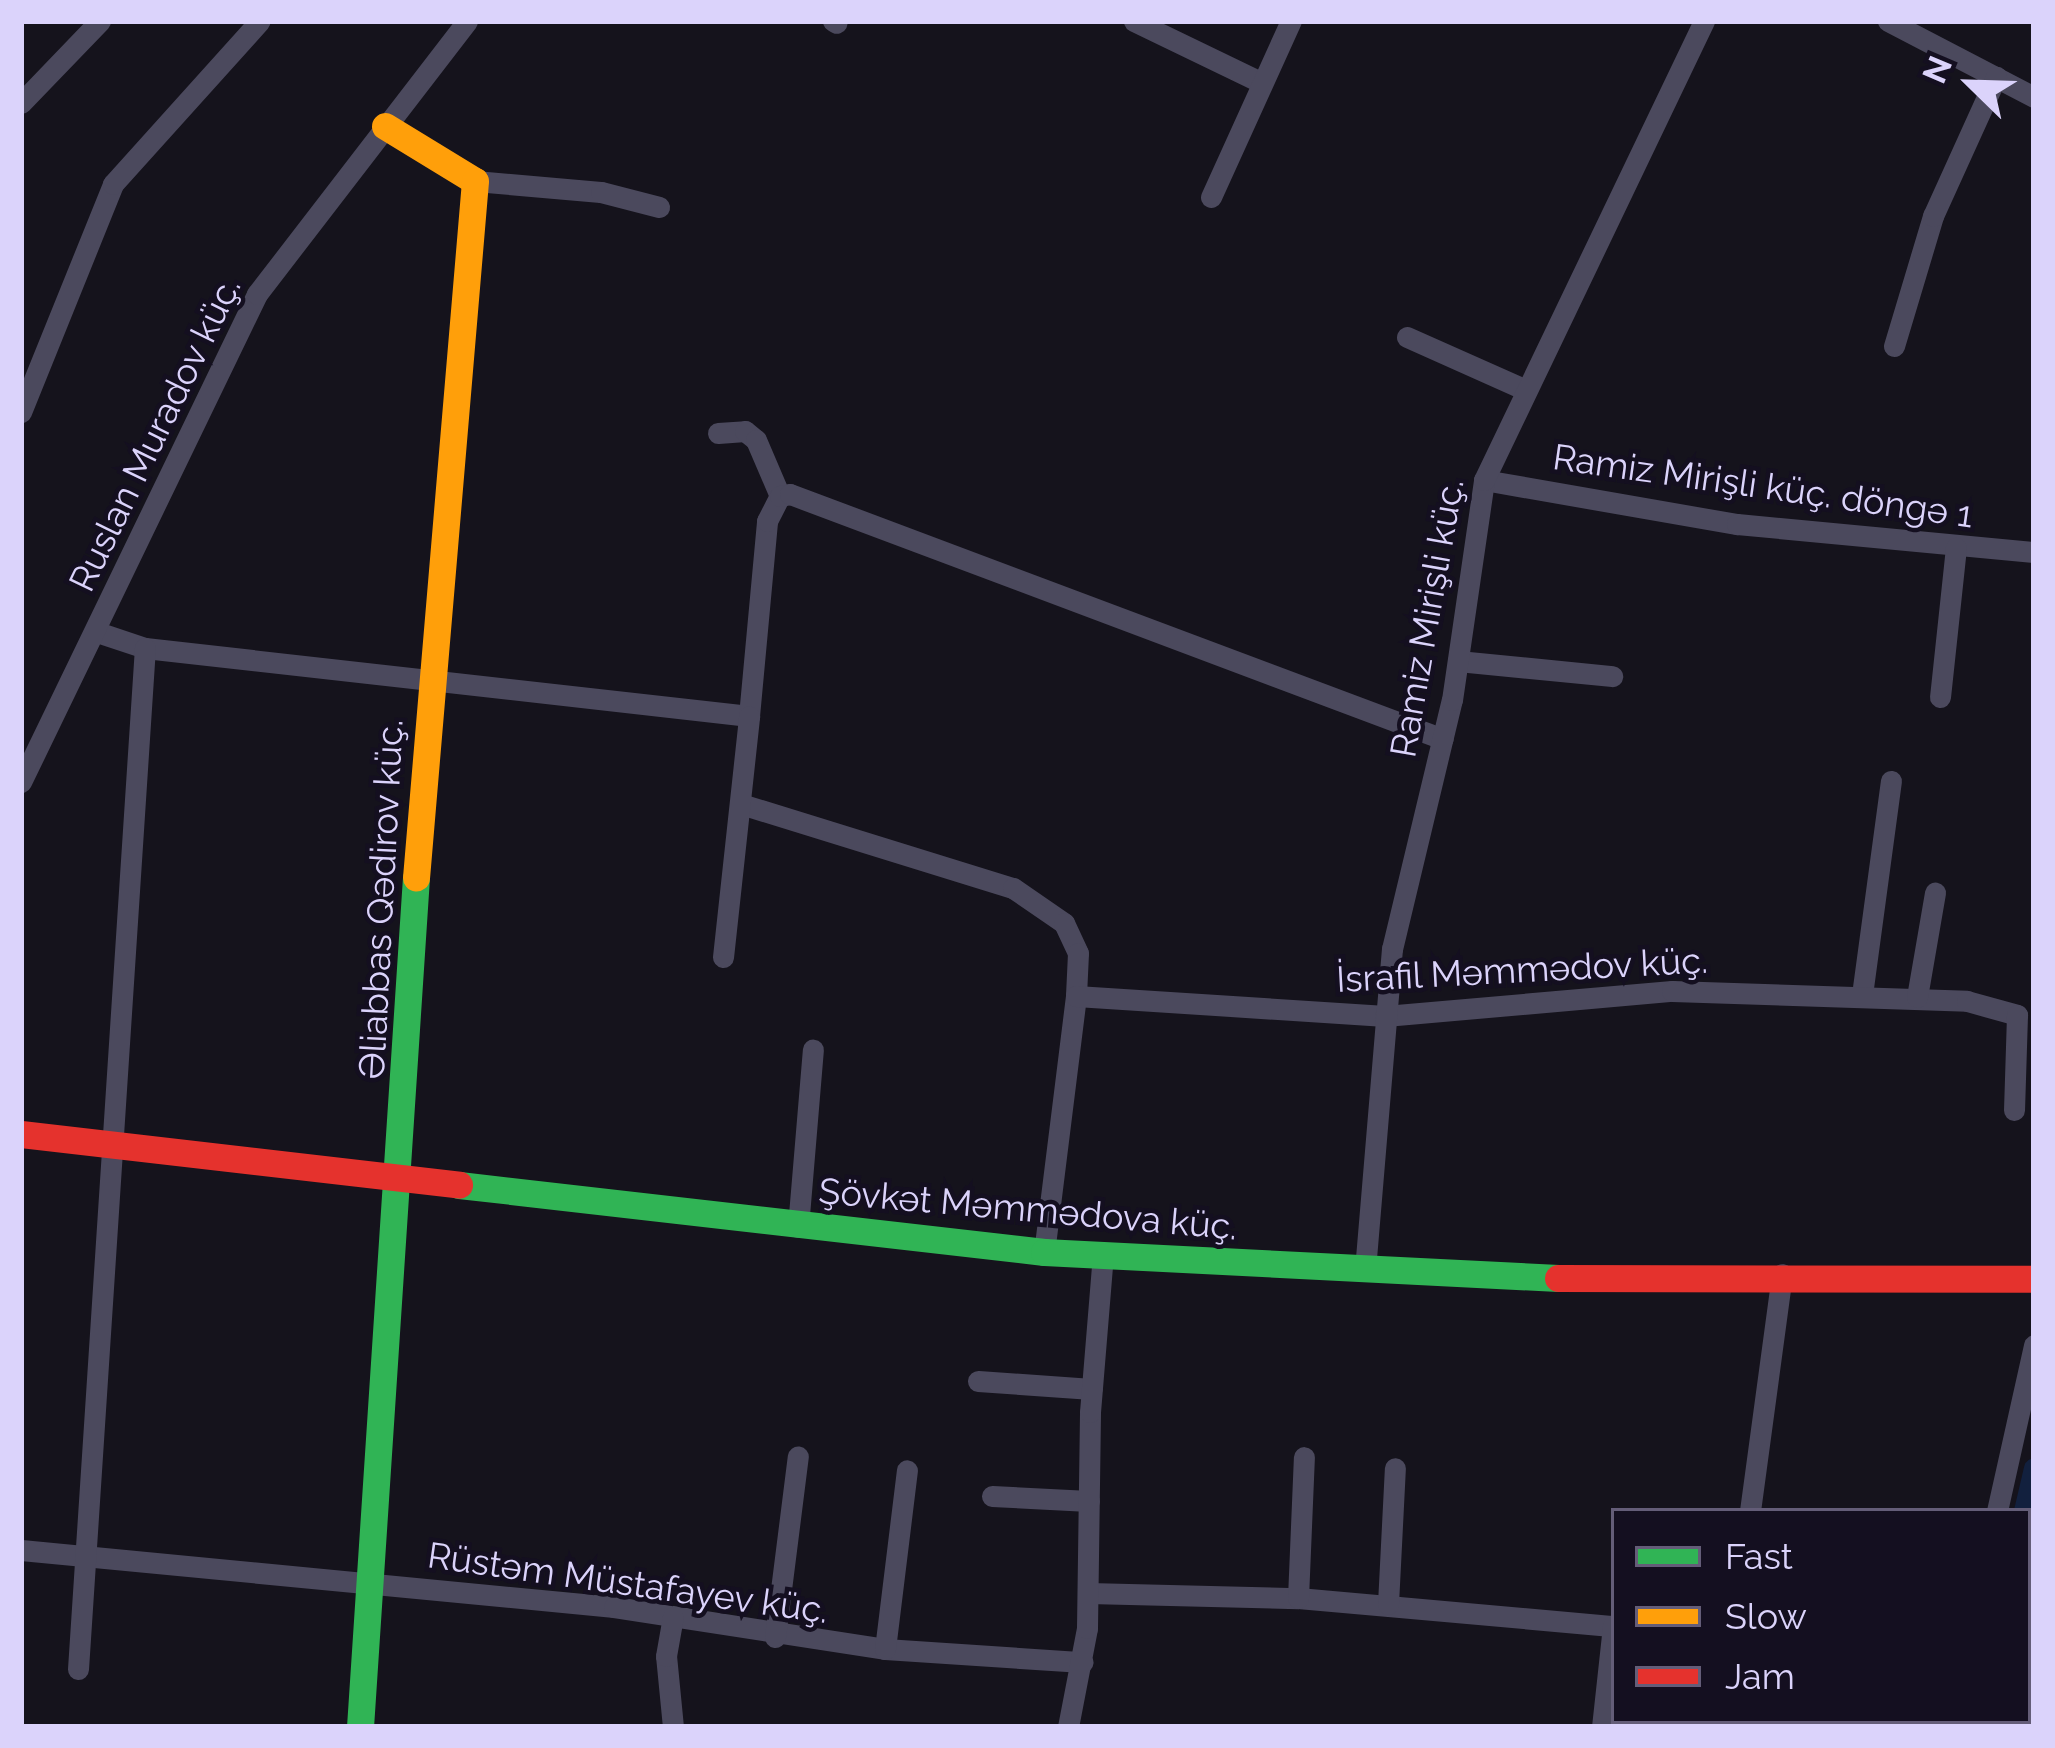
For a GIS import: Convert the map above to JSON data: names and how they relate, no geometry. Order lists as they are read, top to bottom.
{
  "streets": {
    "street": [
      "Ruslan Muradov küç.",
      "Ramiz Mirişli küç. döngə 1",
      "Ramiz Mirişli küç.",
      "Əliabbas Qədirov küç.",
      "İsrafil Məmmədov küç.",
      "Şövkət Məmmədova küç.",
      "Rüstəm Müstafayev küç."
    ]
  },
  "crossings": [
    ["Ramiz Mirişli küç. döngə 1", "Ramiz Mirişli küç."],
    ["Ramiz Mirişli küç.", "İsrafil Məmmədov küç."],
    ["Ramiz Mirişli küç.", "Şövkət Məmmədova küç."],
    ["Əliabbas Qədirov küç.", "Şövkət Məmmədova küç."],
    ["Əliabbas Qədirov küç.", "Rüstəm Müstafayev küç."]
  ],
  "legend": ["Fast", "Slow", "Jam"],
  "north": "top left"
}
